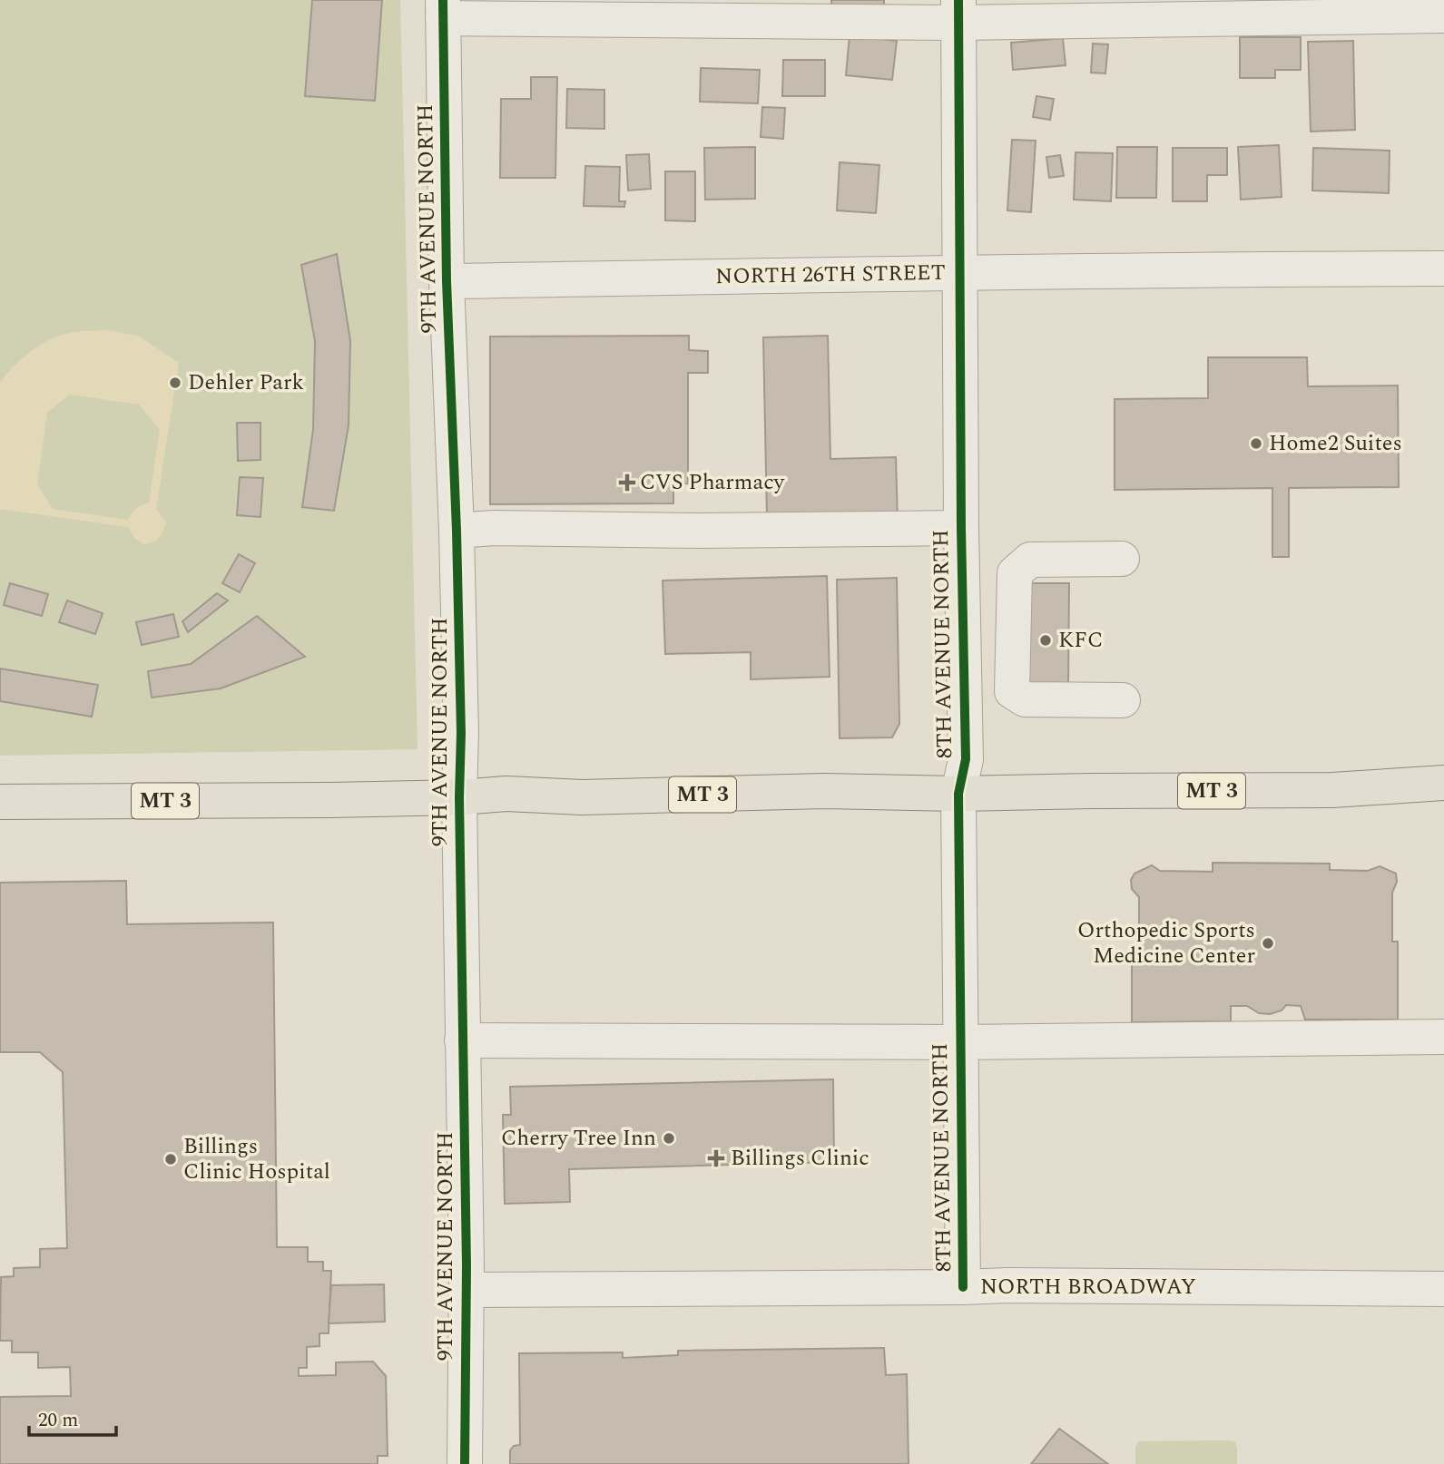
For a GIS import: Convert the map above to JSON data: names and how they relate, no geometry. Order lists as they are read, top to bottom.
{
  "streets": {
    "main road": ["MT 3"],
    "street": [
      "9TH AVENUE NORTH",
      "NORTH 26TH STREET",
      "8TH AVENUE NORTH",
      "NORTH BROADWAY"
    ]
  },
  "crossings": [
    ["9TH AVENUE NORTH", "NORTH 26TH STREET"],
    ["9TH AVENUE NORTH", "MT 3"],
    ["9TH AVENUE NORTH", "NORTH BROADWAY"],
    ["NORTH 26TH STREET", "8TH AVENUE NORTH"],
    ["8TH AVENUE NORTH", "MT 3"],
    ["8TH AVENUE NORTH", "NORTH BROADWAY"]
  ],
  "places": {
    "other": [
      "Dehler Park",
      "Home2 Suites",
      "KFC",
      "Orthopedic Sports Medicine Center",
      "Cherry Tree Inn",
      "Billings Clinic Hospital"
    ],
    "health": ["CVS Pharmacy", "Billings Clinic"]
  },
  "scale_bar": "20 m"
}
